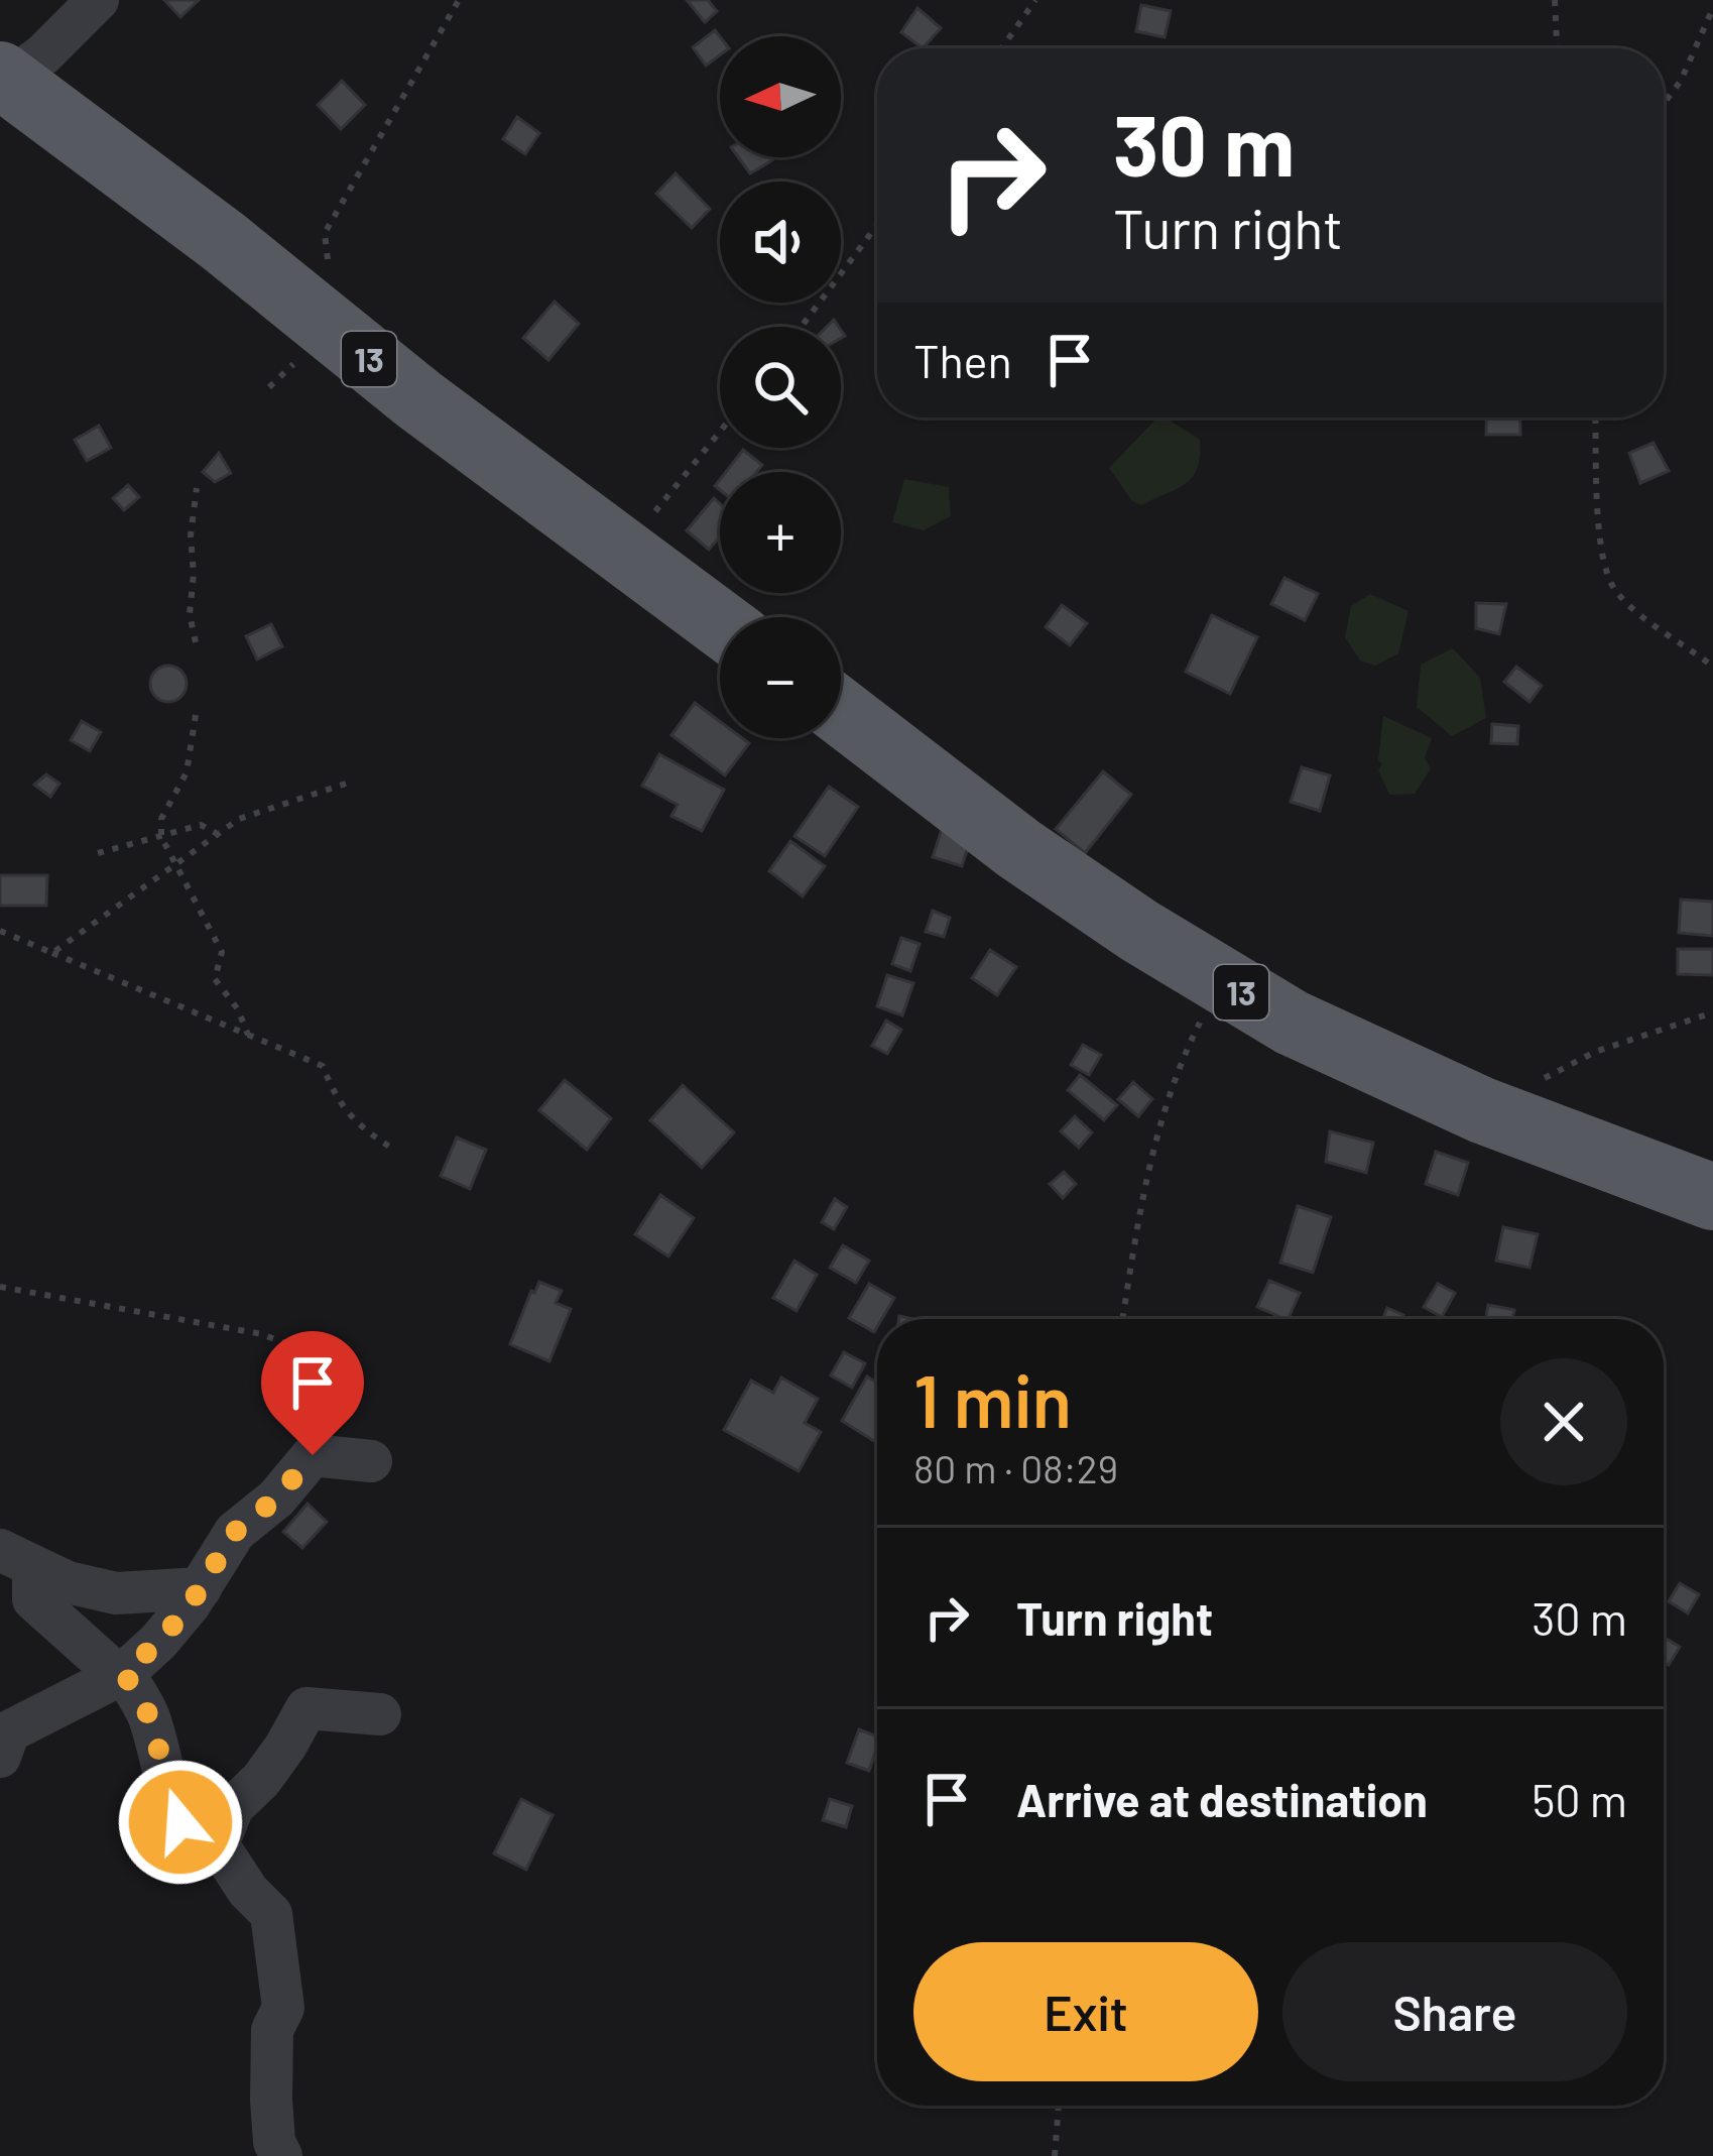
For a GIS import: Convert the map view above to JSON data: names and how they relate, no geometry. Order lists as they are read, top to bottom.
{
  "streets": {
    "main road": ["13"]
  },
  "north": "left",
  "page": {
    "map_buttons": ["+", "−"],
    "turn": ["30 m", "Turn right"],
    "then": "Then",
    "heading": ["1 min", "80 m · 08:29"],
    "list": [
      {
        "name": "Turn right",
        "value": "30 m"
      },
      {
        "name": "Arrive at destination",
        "value": "50 m"
      }
    ],
    "buttons": ["Exit", "Share"]
  }
}
